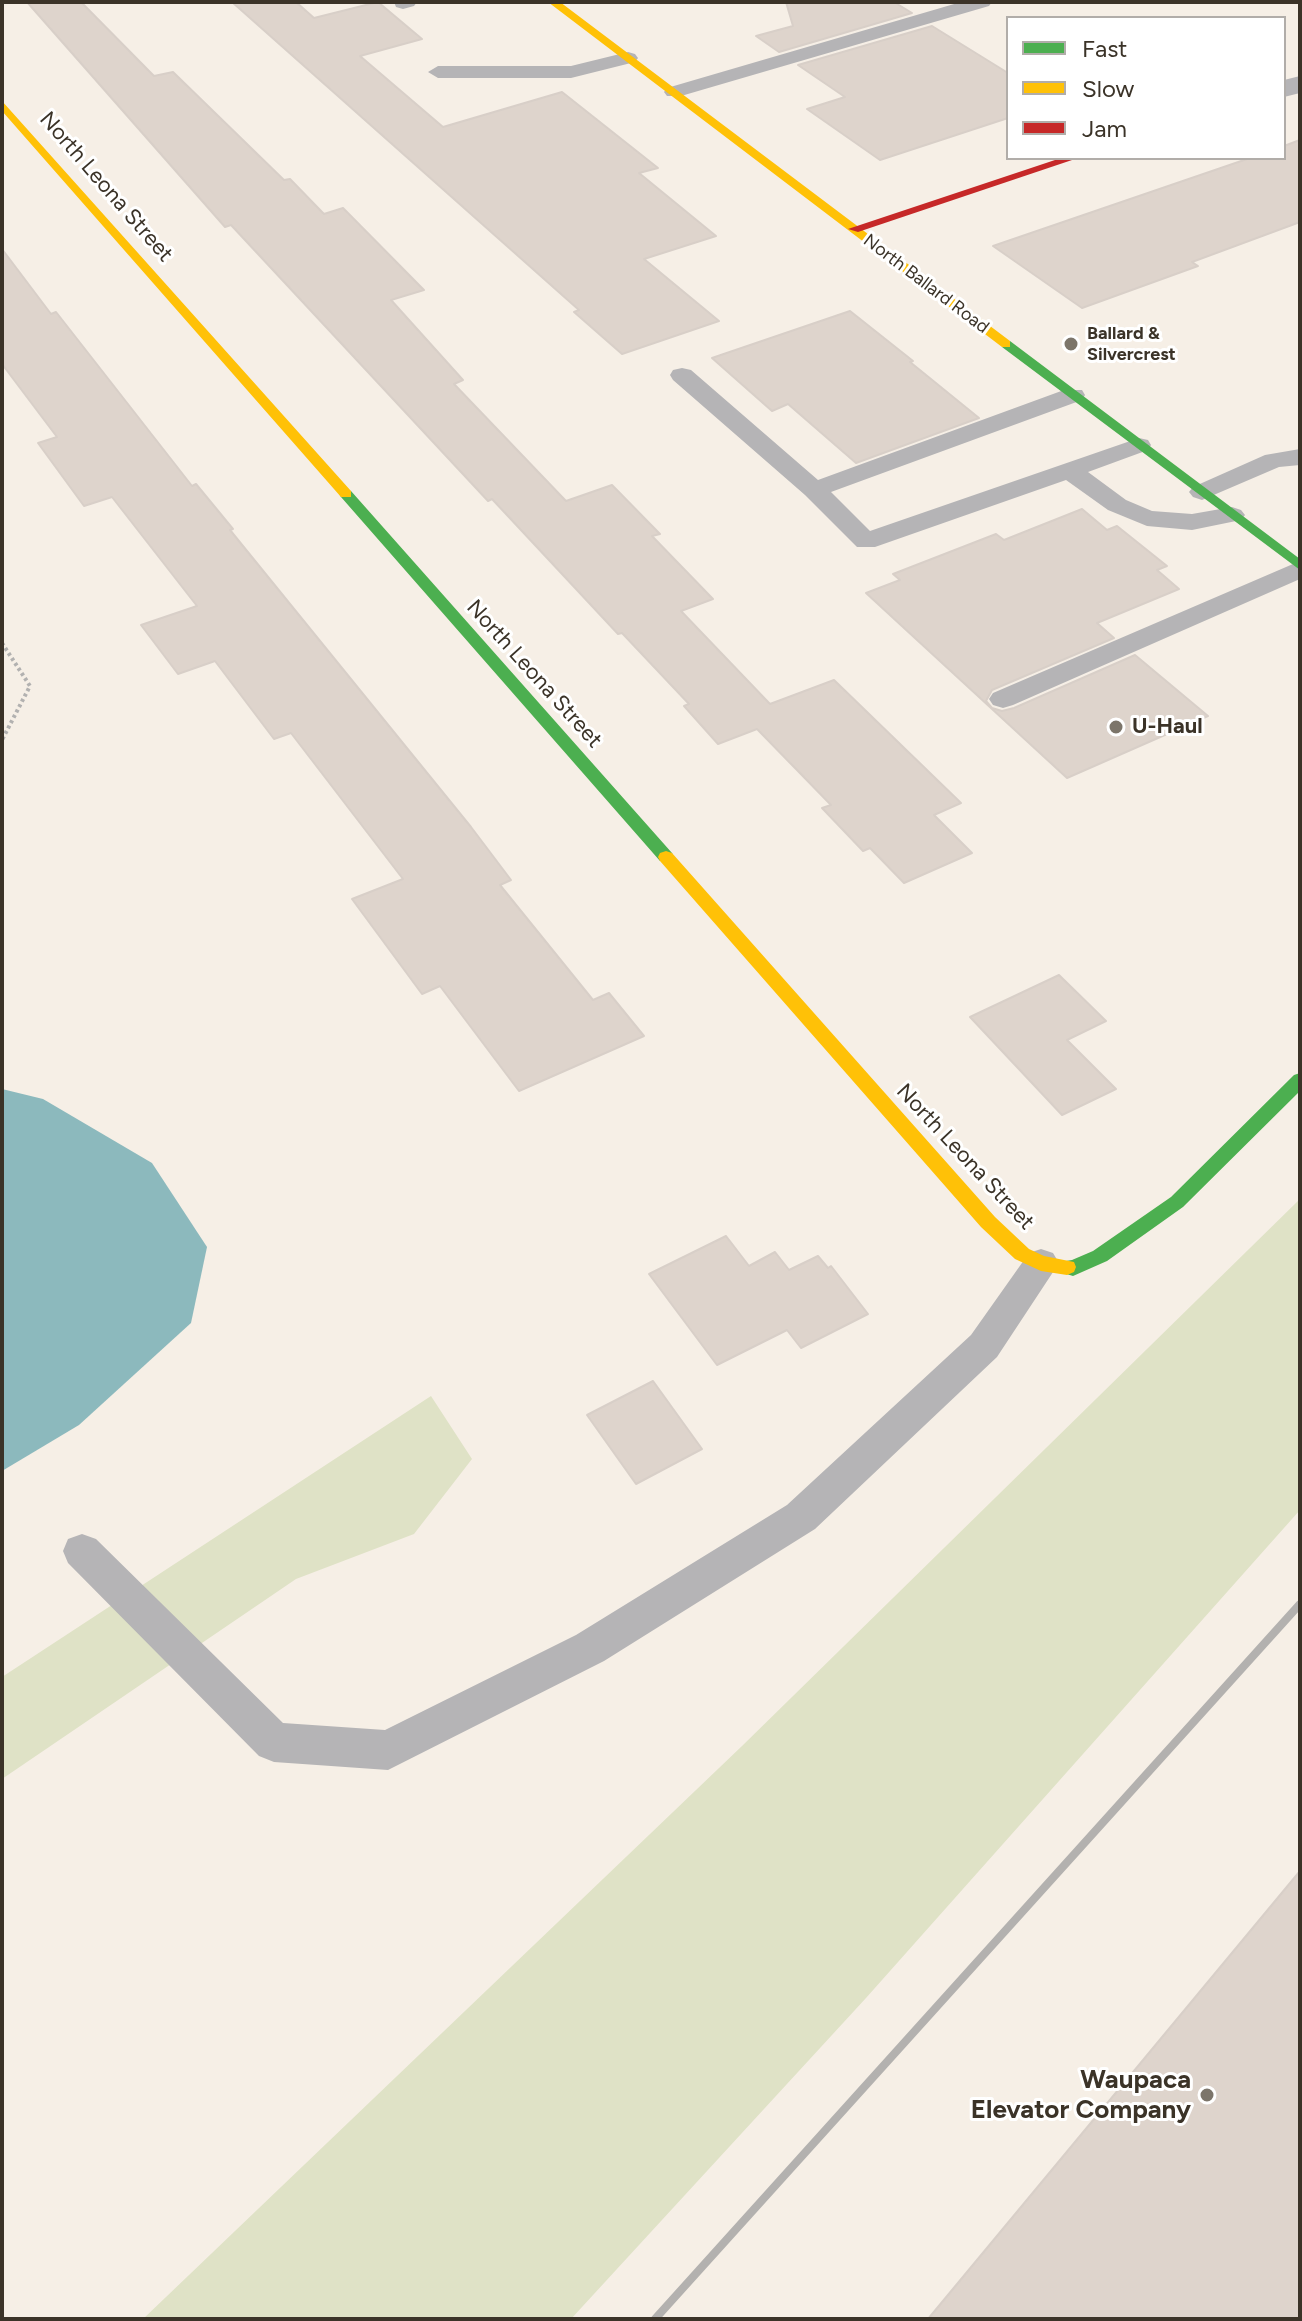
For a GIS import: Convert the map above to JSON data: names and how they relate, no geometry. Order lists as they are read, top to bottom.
{
  "streets": {
    "street": ["North Leona Street", "North Ballard Road"]
  },
  "places": ["Ballard & Silvercrest", "U-Haul", "Waupaca Elevator Company"],
  "legend": ["Fast", "Slow", "Jam"]
}
